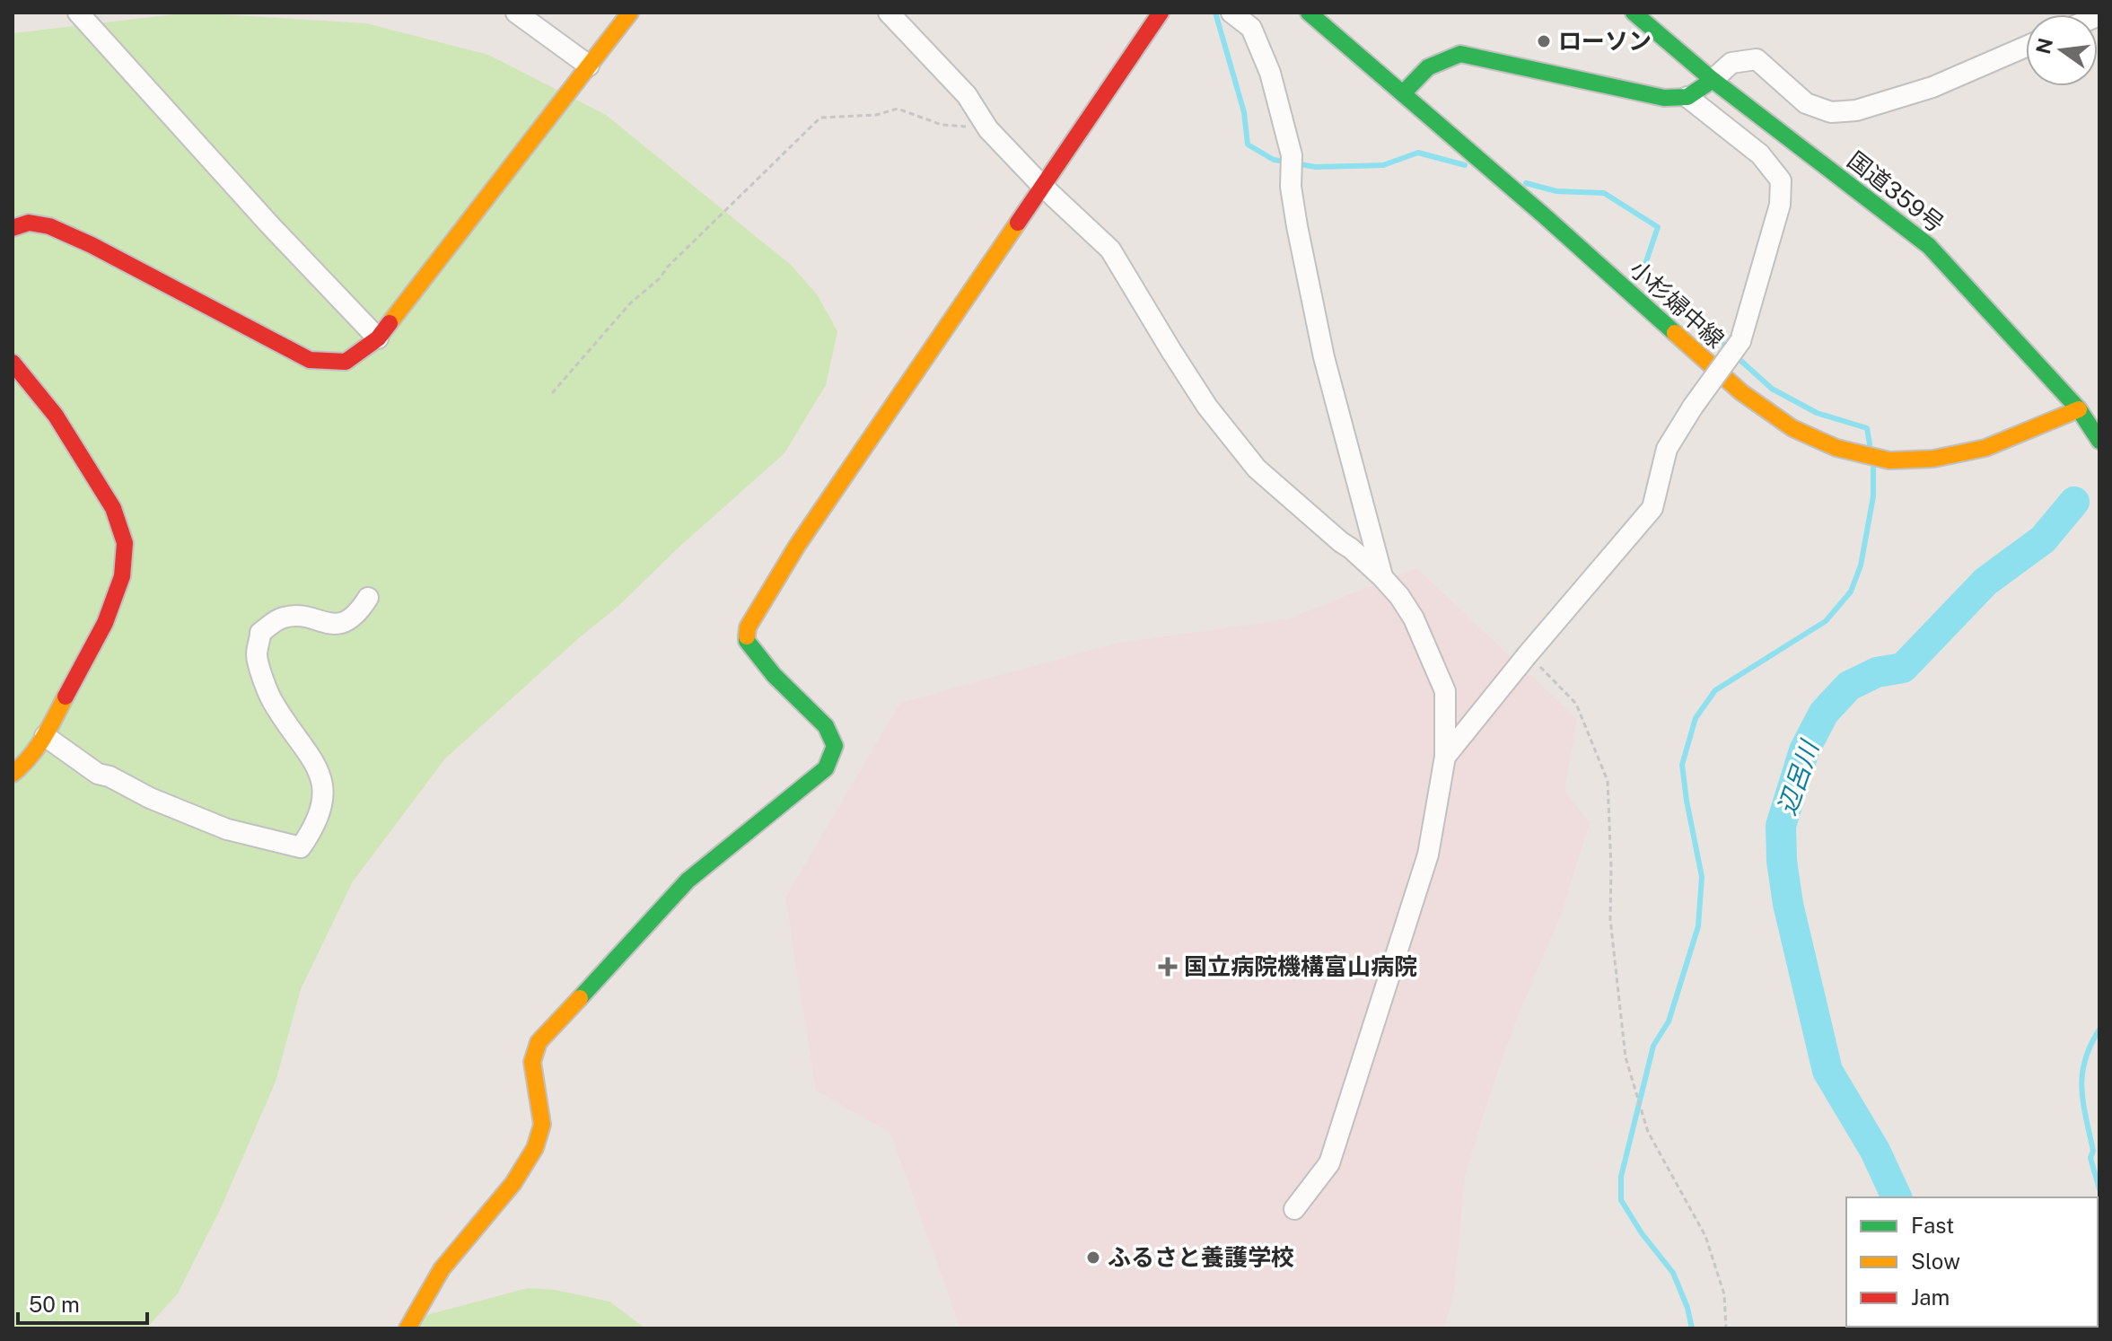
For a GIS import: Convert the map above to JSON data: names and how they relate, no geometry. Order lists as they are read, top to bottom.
{
  "streets": {
    "main road": ["国道359号", "小杉婦中線"]
  },
  "crossings": [
    ["国道359号", "小杉婦中線"]
  ],
  "water": ["辺呂川"],
  "places": {
    "other": ["ローソン", "ふるさと養護学校"],
    "health": ["国立病院機構富山病院"]
  },
  "legend": ["Fast", "Slow", "Jam"],
  "scale_bar": "50 m",
  "north": "left"
}
